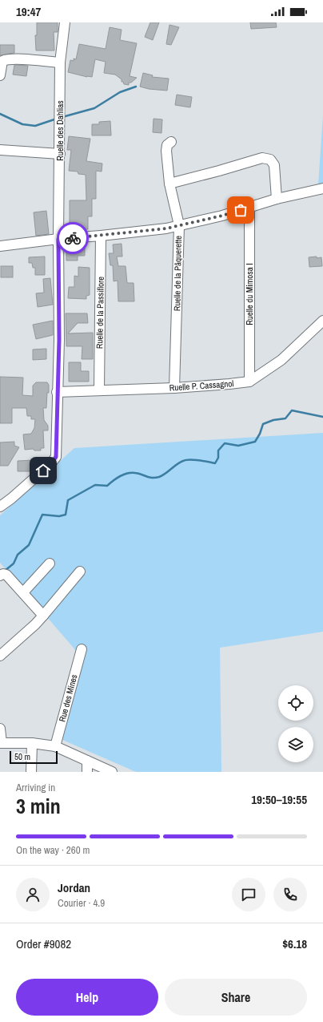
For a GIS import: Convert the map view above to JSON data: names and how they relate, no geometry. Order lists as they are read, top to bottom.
{
  "streets": {
    "street": [
      "Ruelle des Dahlias",
      "Ruelle de la Pâquerette",
      "Ruelle du Mimosa I",
      "Ruelle de la Passiflore",
      "Ruelle P. Cassagnol",
      "Rue des Mines"
    ]
  },
  "crossings": [
    ["Ruelle des Dahlias", "Ruelle P. Cassagnol"],
    ["Ruelle de la Pâquerette", "Ruelle P. Cassagnol"],
    ["Ruelle du Mimosa I", "Ruelle P. Cassagnol"],
    ["Ruelle de la Passiflore", "Ruelle P. Cassagnol"]
  ],
  "scale_bar": "50 m",
  "page": {
    "status": "19:47",
    "scale": "50 m",
    "heading": ["3 min", "Arriving in", "19:50–19:55"],
    "panel": [
      "Jordan",
      "Courier · 4.9",
      "Order #9082",
      "$6.18"
    ],
    "bar": "On the way · 260 m",
    "buttons": ["Help", "Share"]
  }
}
